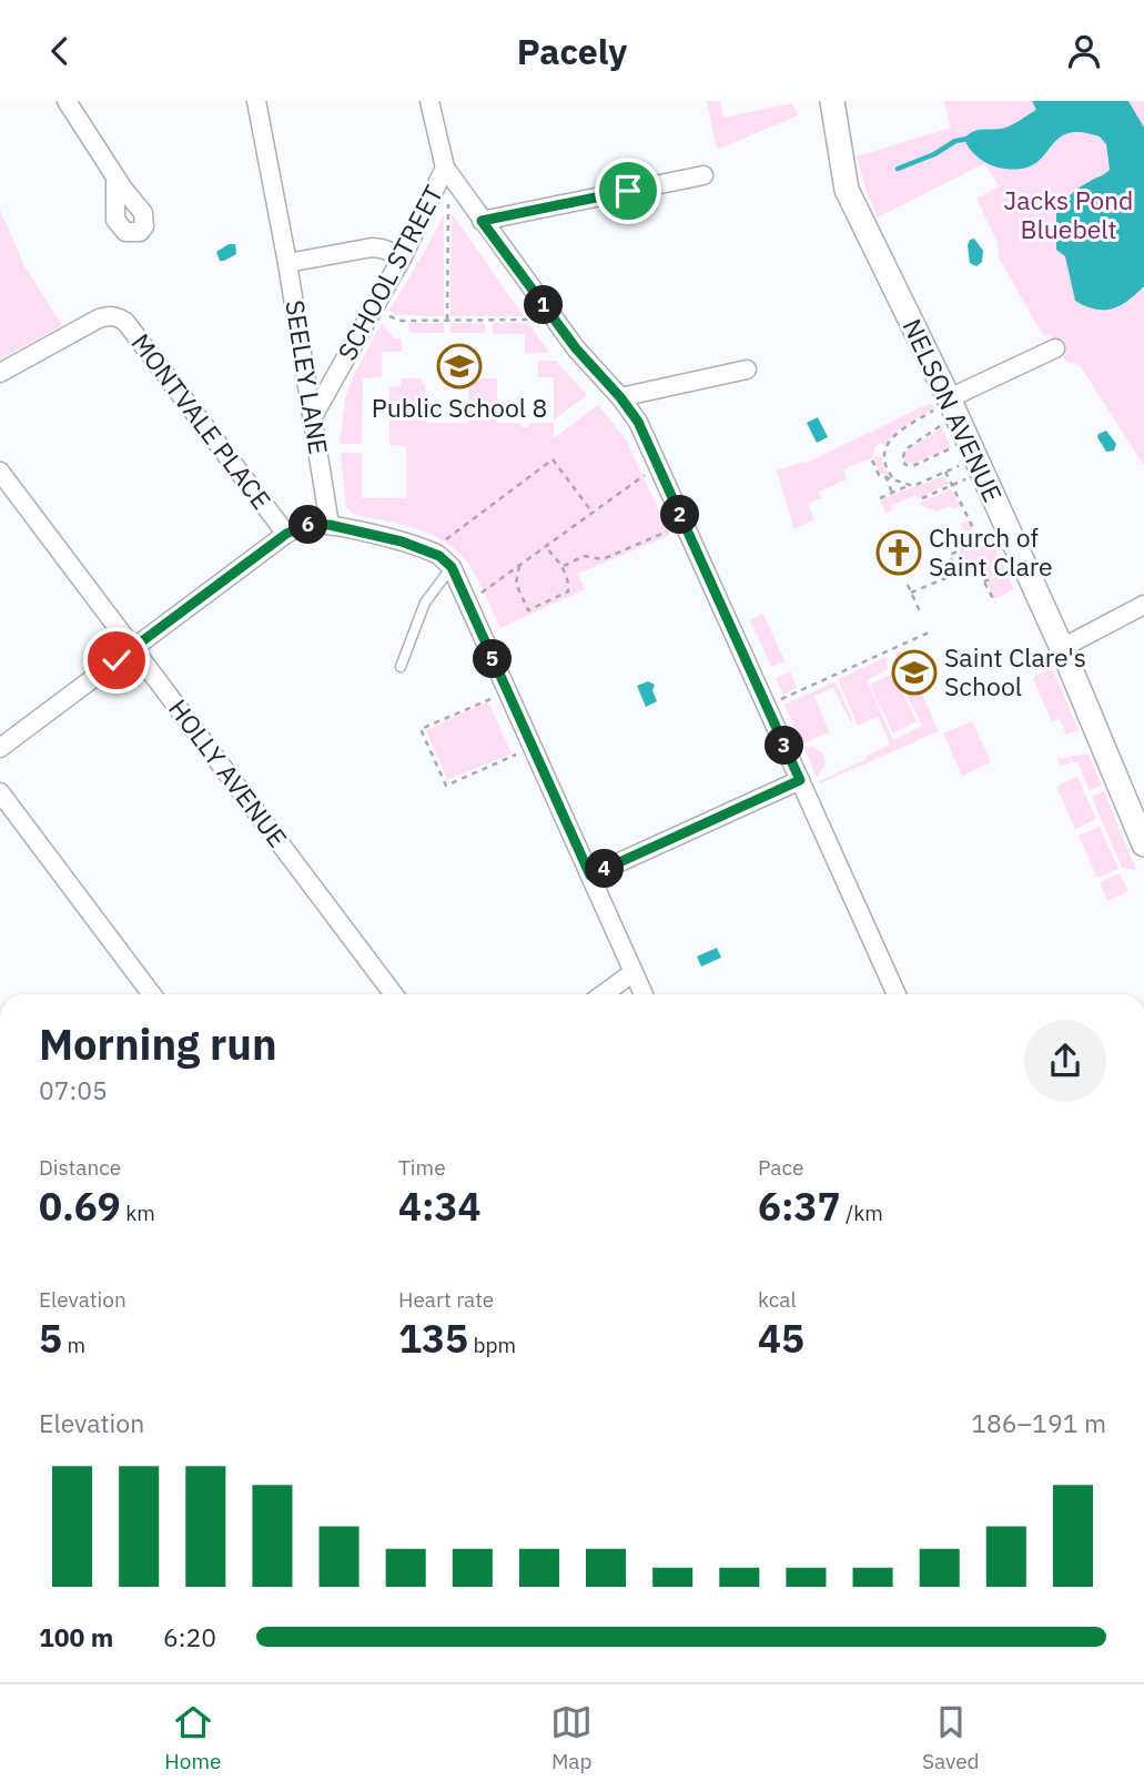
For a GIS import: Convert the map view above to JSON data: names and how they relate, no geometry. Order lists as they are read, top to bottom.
{
  "streets": {
    "street": [
      "SCHOOL STREET",
      "SEELEY LANE",
      "NELSON AVENUE",
      "MONTVALE PLACE",
      "HOLLY AVENUE"
    ]
  },
  "crossings": [
    ["SCHOOL STREET", "SEELEY LANE"]
  ],
  "parks": ["Jacks Pond Bluebelt"],
  "places": {
    "school or university": ["Public School 8", "Saint Clare's School"],
    "church": ["Church of Saint Clare"]
  },
  "page": {
    "header": "Pacely",
    "pins": [
      "1",
      "2",
      "6",
      "5",
      "3",
      "4"
    ],
    "heading": ["Morning run", "07:05"],
    "stats": [
      ["Distance", "0.69 km"],
      ["Time", "4:34"],
      ["Pace", "6:37 /km"],
      ["Elevation", "5 m"],
      ["Heart rate", "135 bpm"],
      ["kcal", "45"]
    ],
    "chart": ["Elevation", "186–191 m"],
    "list": [
      {
        "name": "100 m",
        "note": "6:20"
      }
    ],
    "tabs": ["Home", "Map", "Saved"]
  }
}
